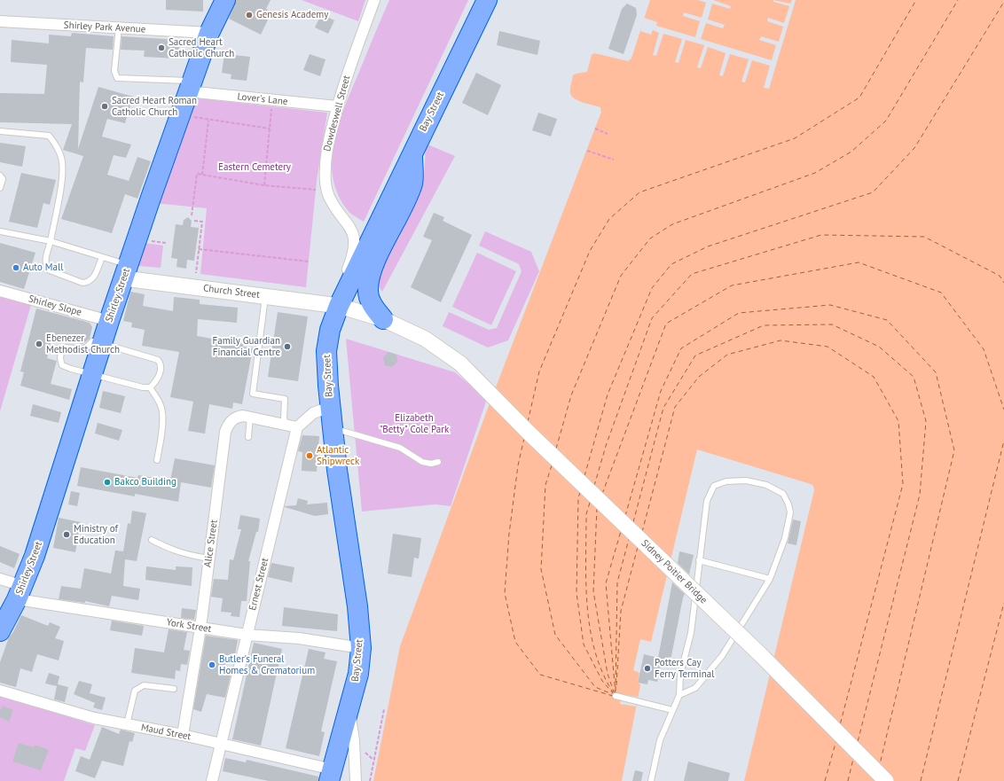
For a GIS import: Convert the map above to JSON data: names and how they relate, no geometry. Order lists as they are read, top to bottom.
{
  "streets": {
    "highway": ["Bay Street", "Shirley Street"],
    "main road": ["Church Street", "Sidney Poitier Bridge"],
    "street": [
      "Shirley Park Avenue",
      "Lover's Lane",
      "Dowdeswell Street",
      "Shirley Slope",
      "Alice Street",
      "Ernest Street",
      "York Street",
      "Maud Street"
    ]
  },
  "crossings": [
    ["Shirley Park Avenue", "Shirley Street"],
    ["Lover's Lane", "Dowdeswell Street"],
    ["Lover's Lane", "Shirley Street"],
    ["Bay Street", "Dowdeswell Street"],
    ["Bay Street", "Church Street"],
    ["Bay Street", "York Street"],
    ["Bay Street", "Maud Street"],
    ["Dowdeswell Street", "Church Street"],
    ["Church Street", "Shirley Street"],
    ["Church Street", "Sidney Poitier Bridge"],
    ["Shirley Street", "Shirley Slope"],
    ["Shirley Street", "York Street"],
    ["Alice Street", "Ernest Street"],
    ["Alice Street", "York Street"],
    ["Alice Street", "Maud Street"],
    ["Ernest Street", "York Street"],
    ["Ernest Street", "Maud Street"]
  ],
  "parks": ["Eastern Cemetery", "Elizabeth \"Betty\" Cole Park"],
  "places": [
    "Genesis Academy",
    "Sacred Heart Catholic Church",
    "Sacred Heart Roman Catholic Church",
    "Auto Mall",
    "Ebenezer Methodist Church",
    "Family Guardian Financial Centre",
    "Atlantic Shipwreck",
    "Bakco Building",
    "Ministry of Education",
    "Butler's Funeral Homes & Crematorium",
    "Potters Cay Ferry Terminal"
  ]
}
